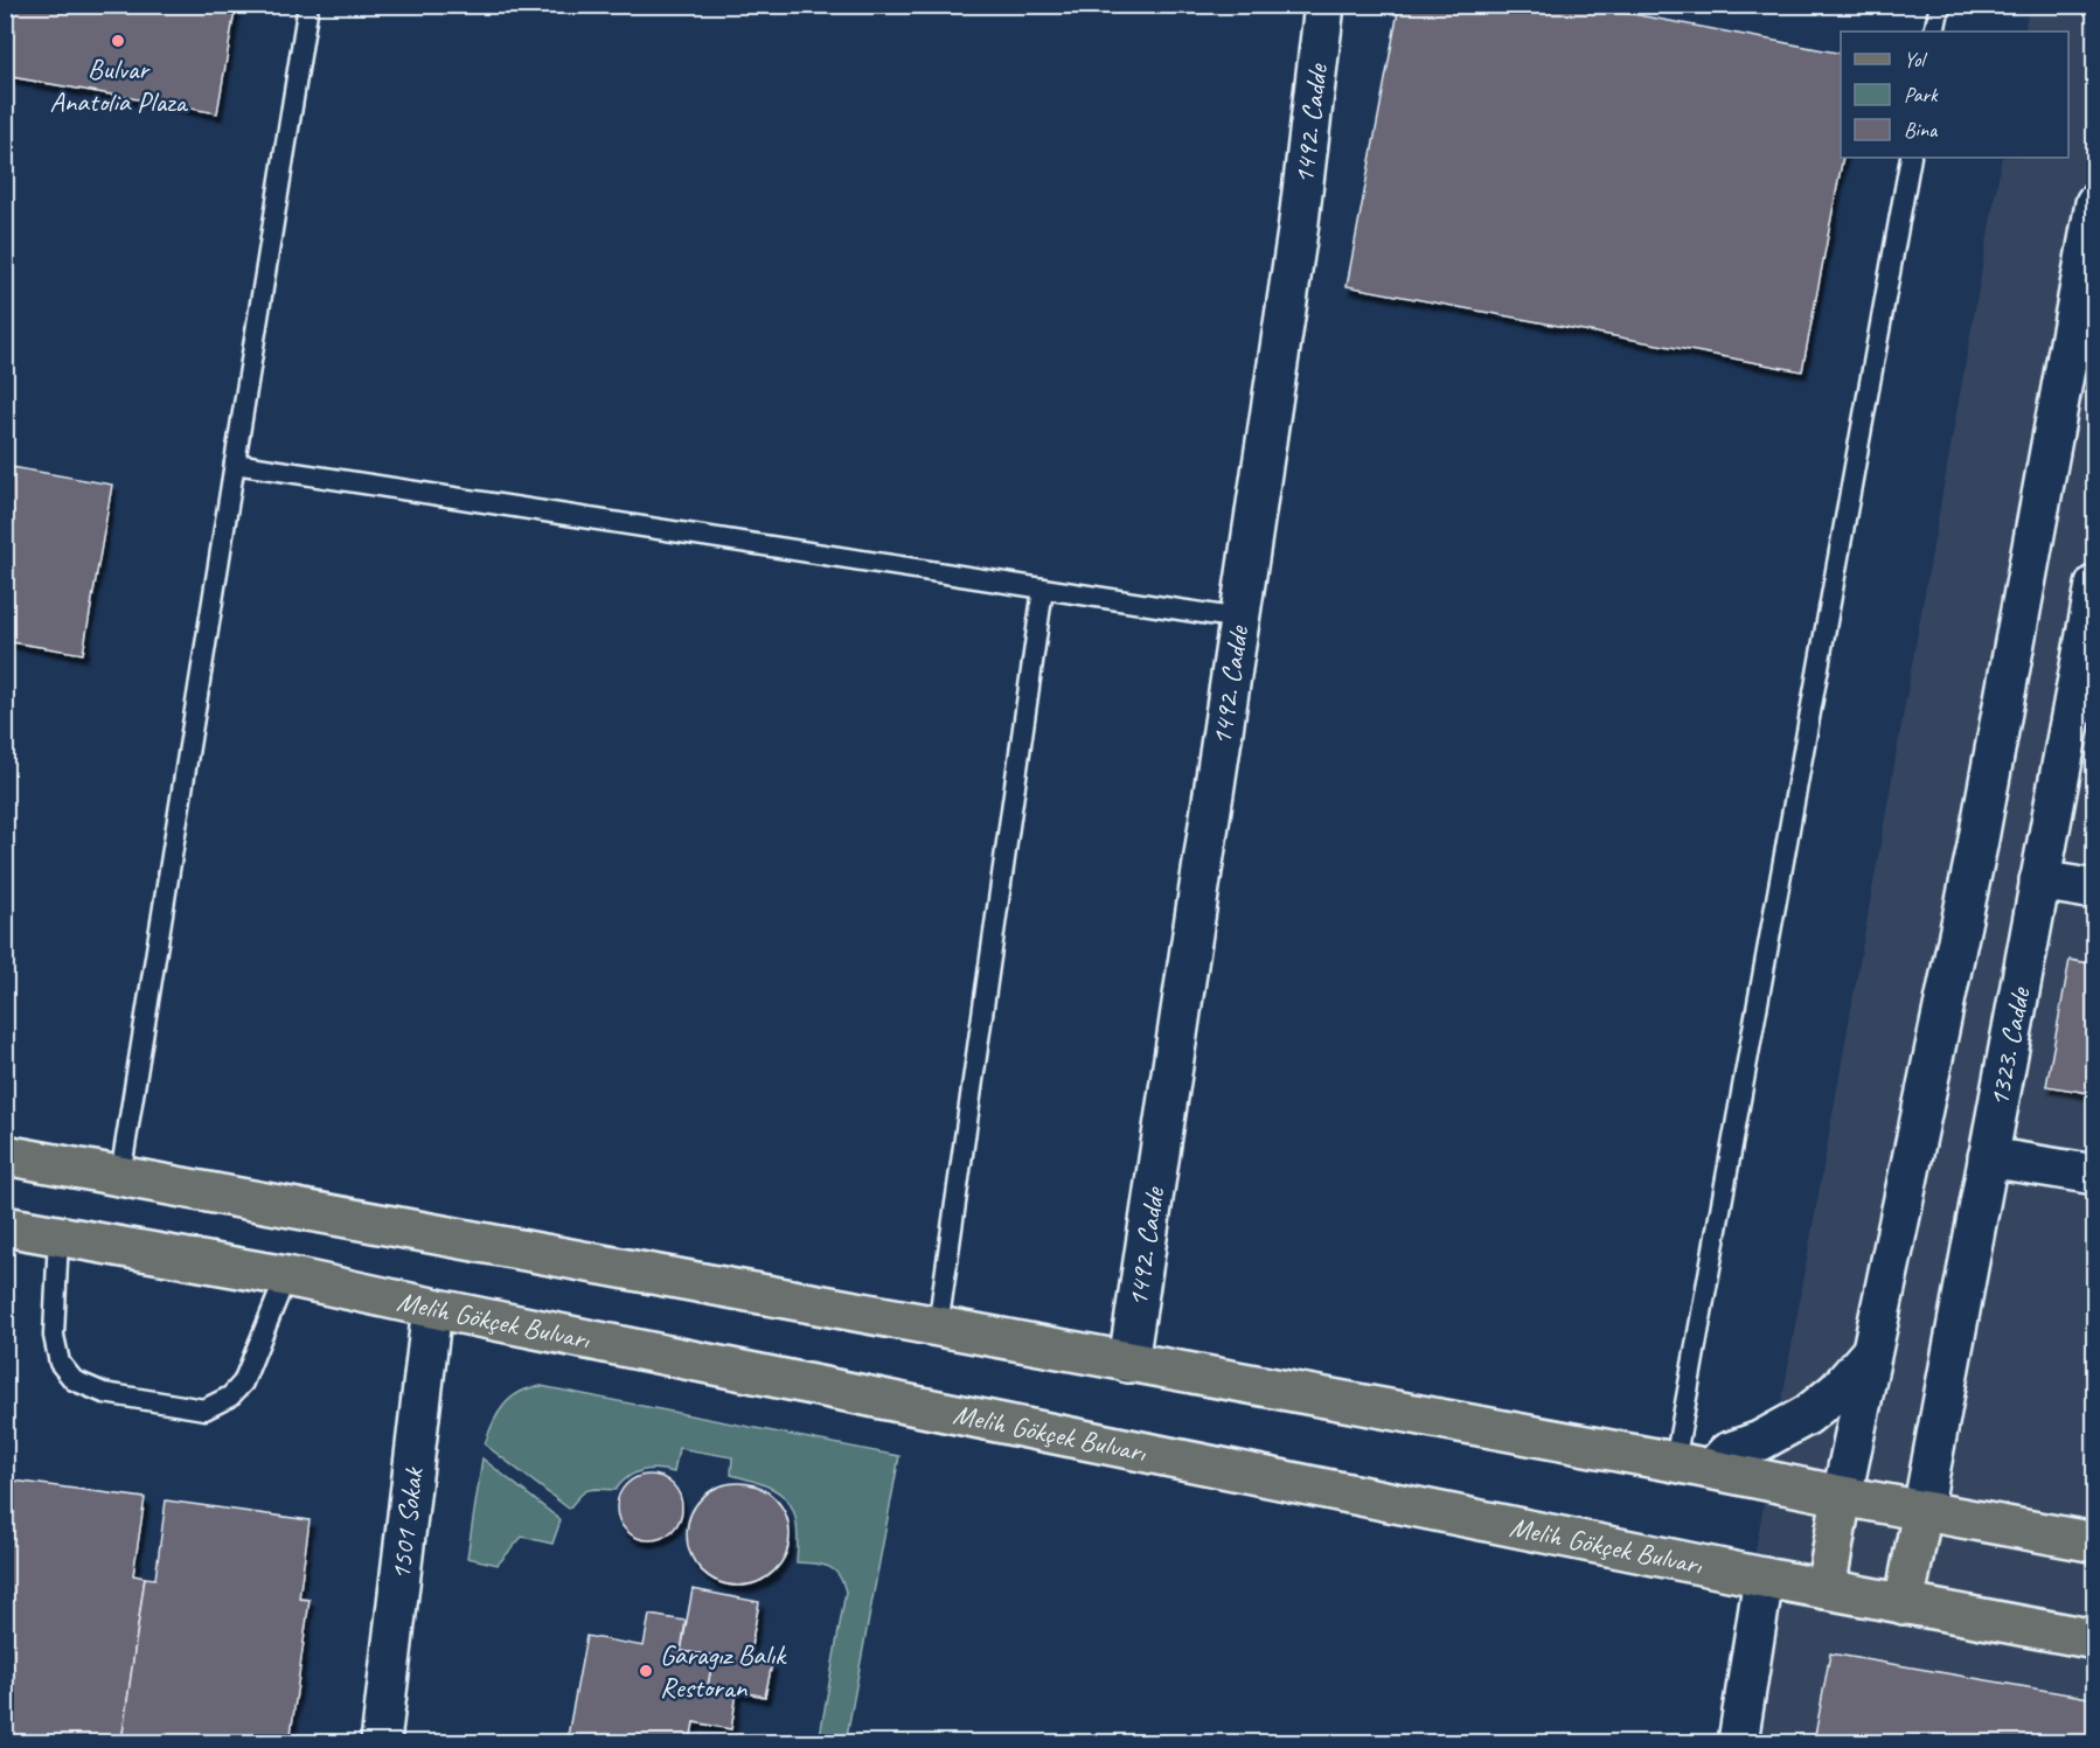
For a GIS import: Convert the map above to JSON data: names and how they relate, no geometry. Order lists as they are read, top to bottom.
{
  "streets": {
    "main road": [
      "1492. Cadde",
      "1323. Cadde",
      "Melih Gökçek Bulvarı",
      "1501 Sokak"
    ]
  },
  "crossings": [
    ["Melih Gökçek Bulvarı", "1501 Sokak"]
  ],
  "places": ["Bulvar Anatolia Plaza", "Garagız Balık Restoran"],
  "legend": ["Yol", "Park", "Bina"]
}
